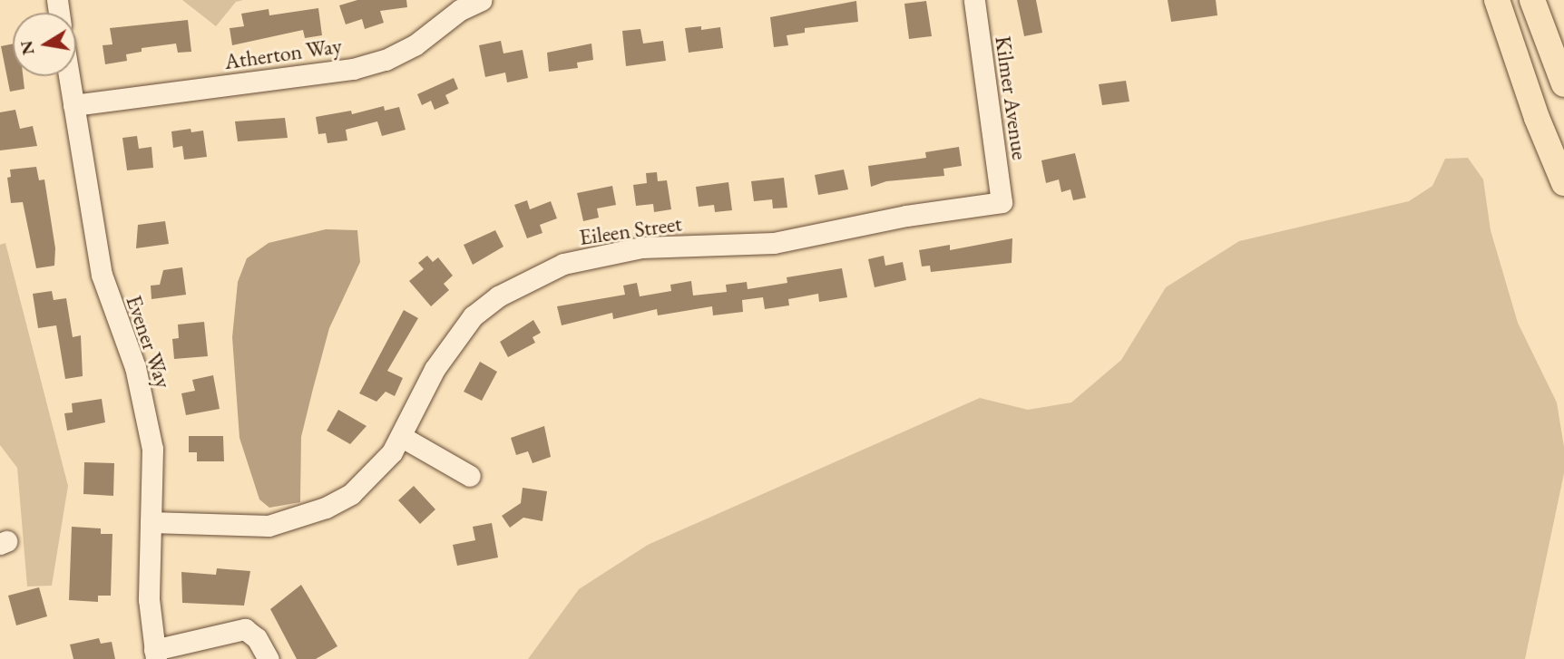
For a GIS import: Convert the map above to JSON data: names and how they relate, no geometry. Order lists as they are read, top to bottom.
{
  "streets": {
    "street": [
      "Atherton Way",
      "Kilmer Avenue",
      "Eileen Street",
      "Evener Way"
    ]
  },
  "crossings": [
    ["Atherton Way", "Evener Way"],
    ["Kilmer Avenue", "Eileen Street"],
    ["Eileen Street", "Evener Way"]
  ],
  "north": "left"
}
